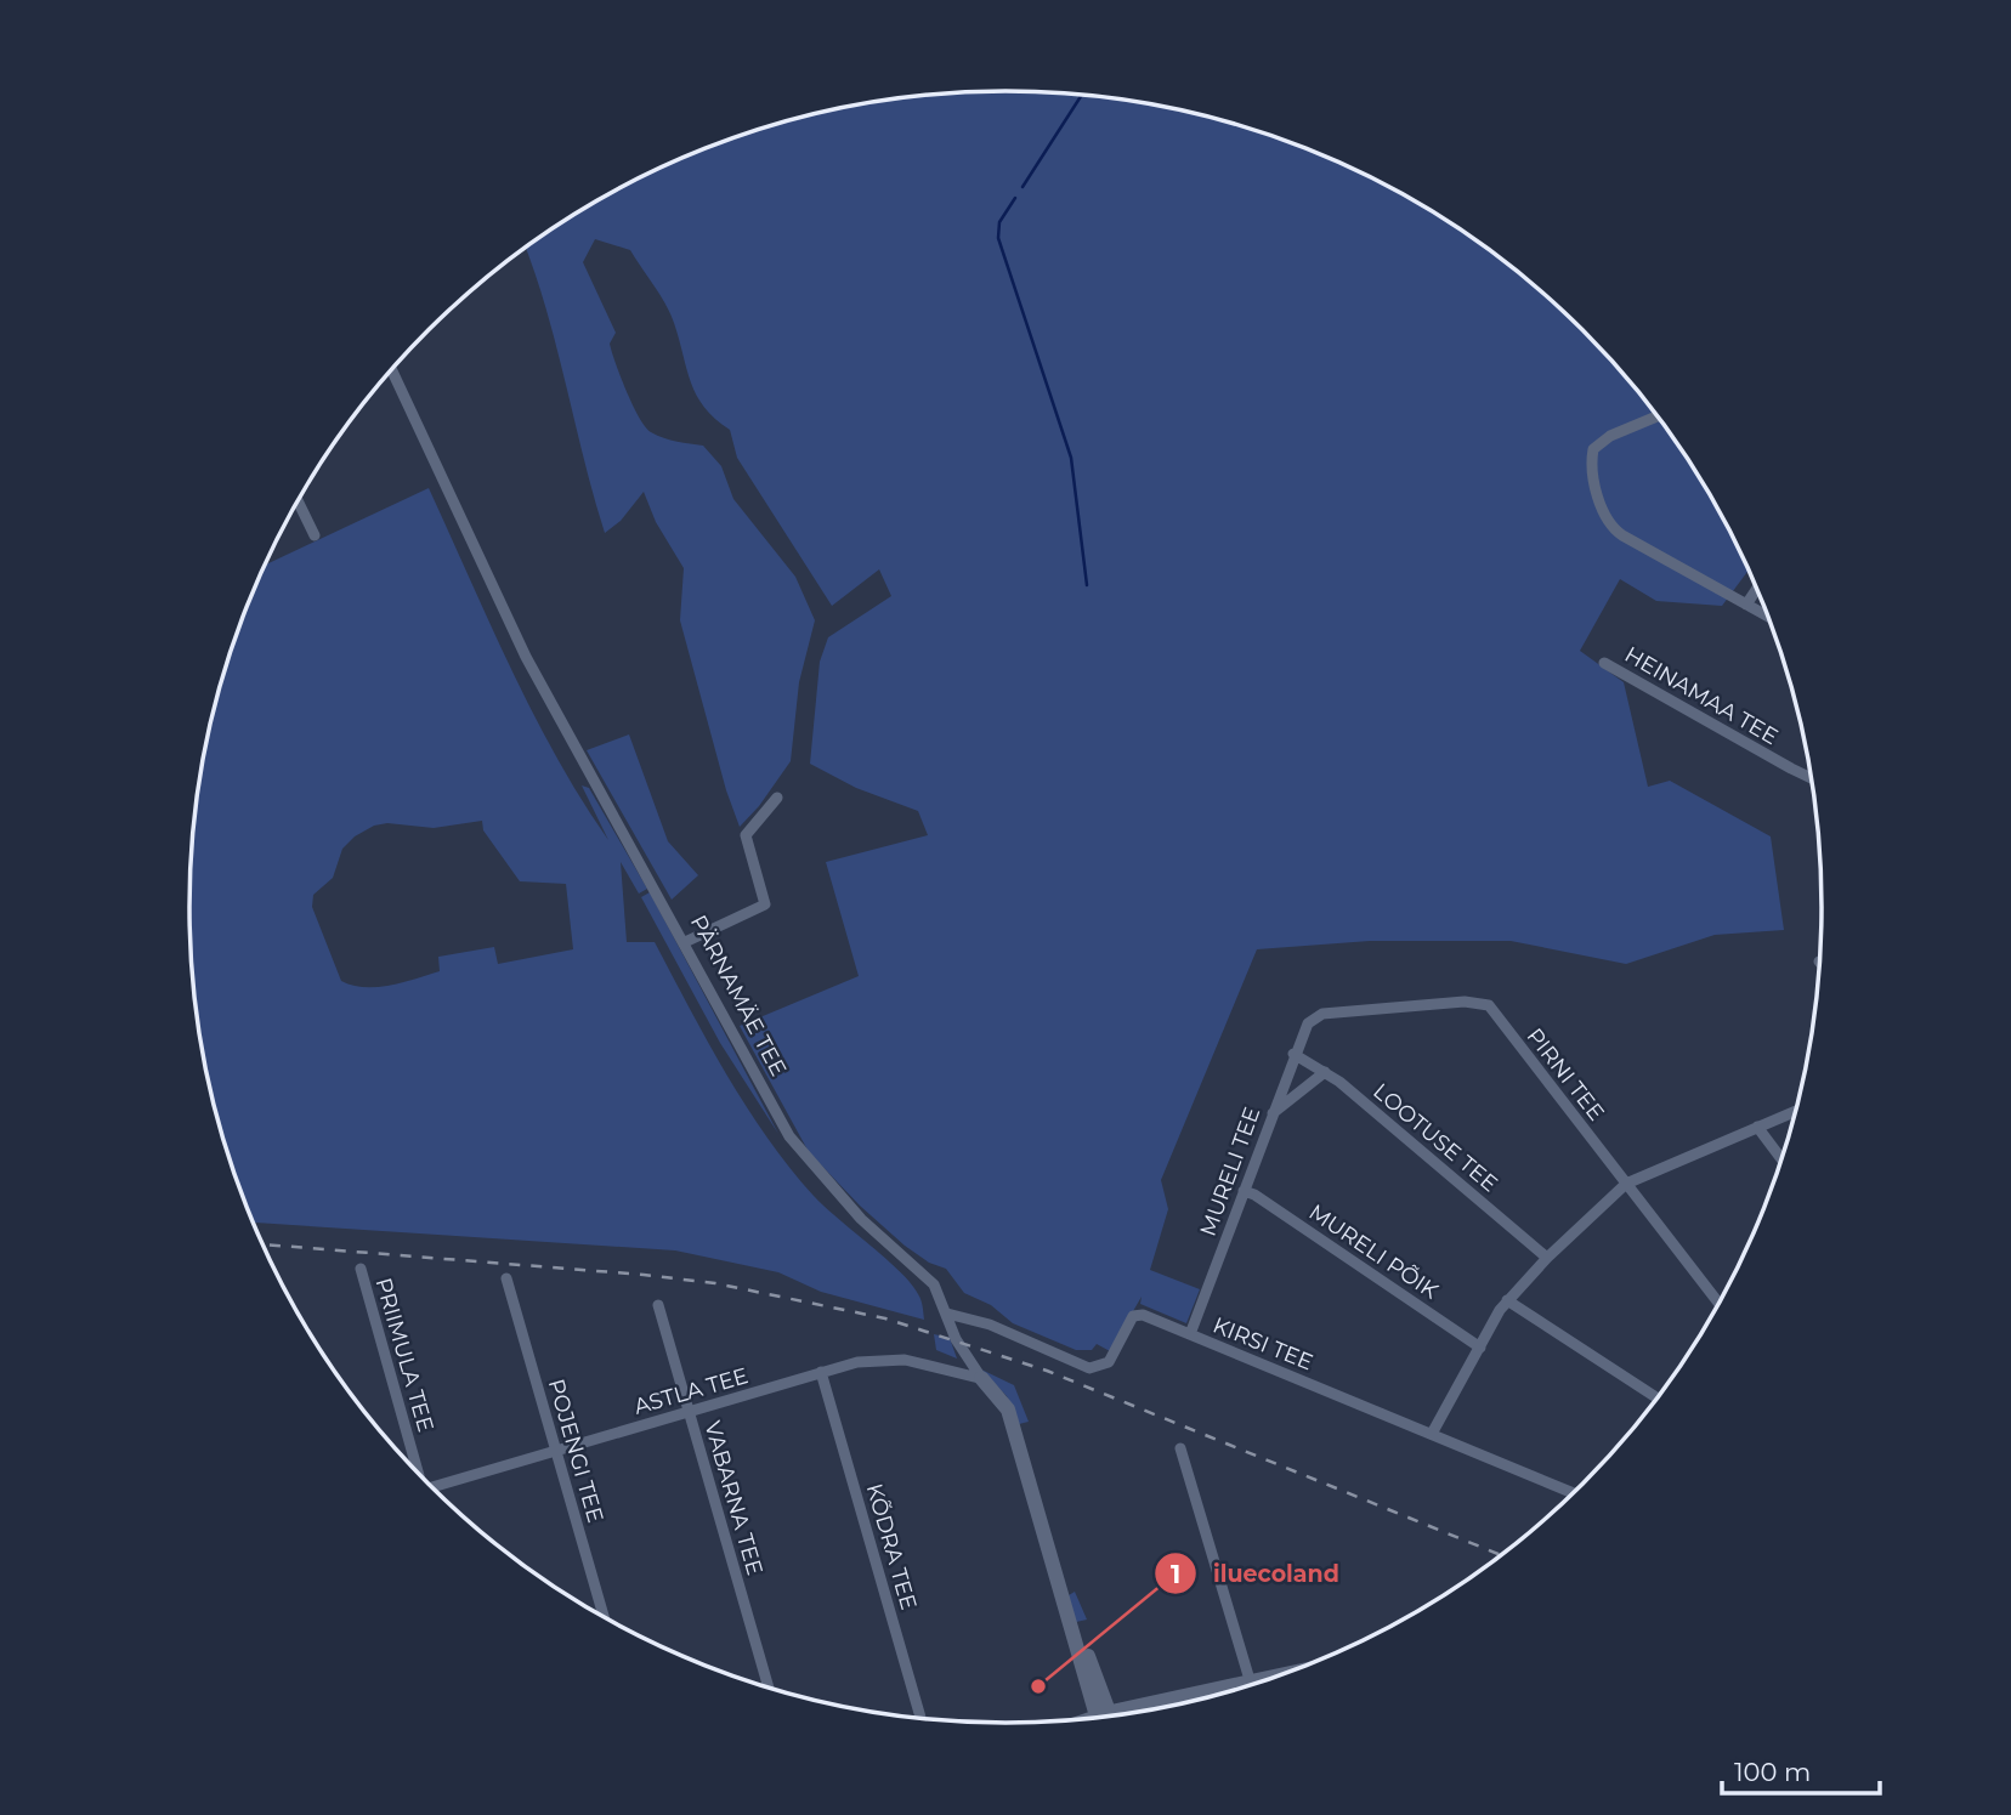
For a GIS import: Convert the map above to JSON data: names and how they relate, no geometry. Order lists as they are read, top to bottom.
{
  "streets": {
    "main road": ["PÄRNAMÄE TEE"],
    "street": [
      "HEINAMAA TEE",
      "PIRNI TEE",
      "LOOTUSE TEE",
      "MURELI TEE",
      "MURELI PÕIK",
      "KIRSI TEE",
      "PRIIMULA TEE",
      "ASTLA TEE",
      "POJENGI TEE",
      "VABARNA TEE",
      "KÕDRA TEE"
    ]
  },
  "crossings": [
    ["PÄRNAMÄE TEE", "KIRSI TEE"],
    ["PÄRNAMÄE TEE", "ASTLA TEE"],
    ["PIRNI TEE", "MURELI TEE"],
    ["LOOTUSE TEE", "MURELI TEE"],
    ["MURELI TEE", "MURELI PÕIK"],
    ["MURELI TEE", "KIRSI TEE"],
    ["ASTLA TEE", "POJENGI TEE"],
    ["ASTLA TEE", "VABARNA TEE"],
    ["ASTLA TEE", "KÕDRA TEE"]
  ],
  "places": ["iluecoland"],
  "scale_bar": "100 m"
}
